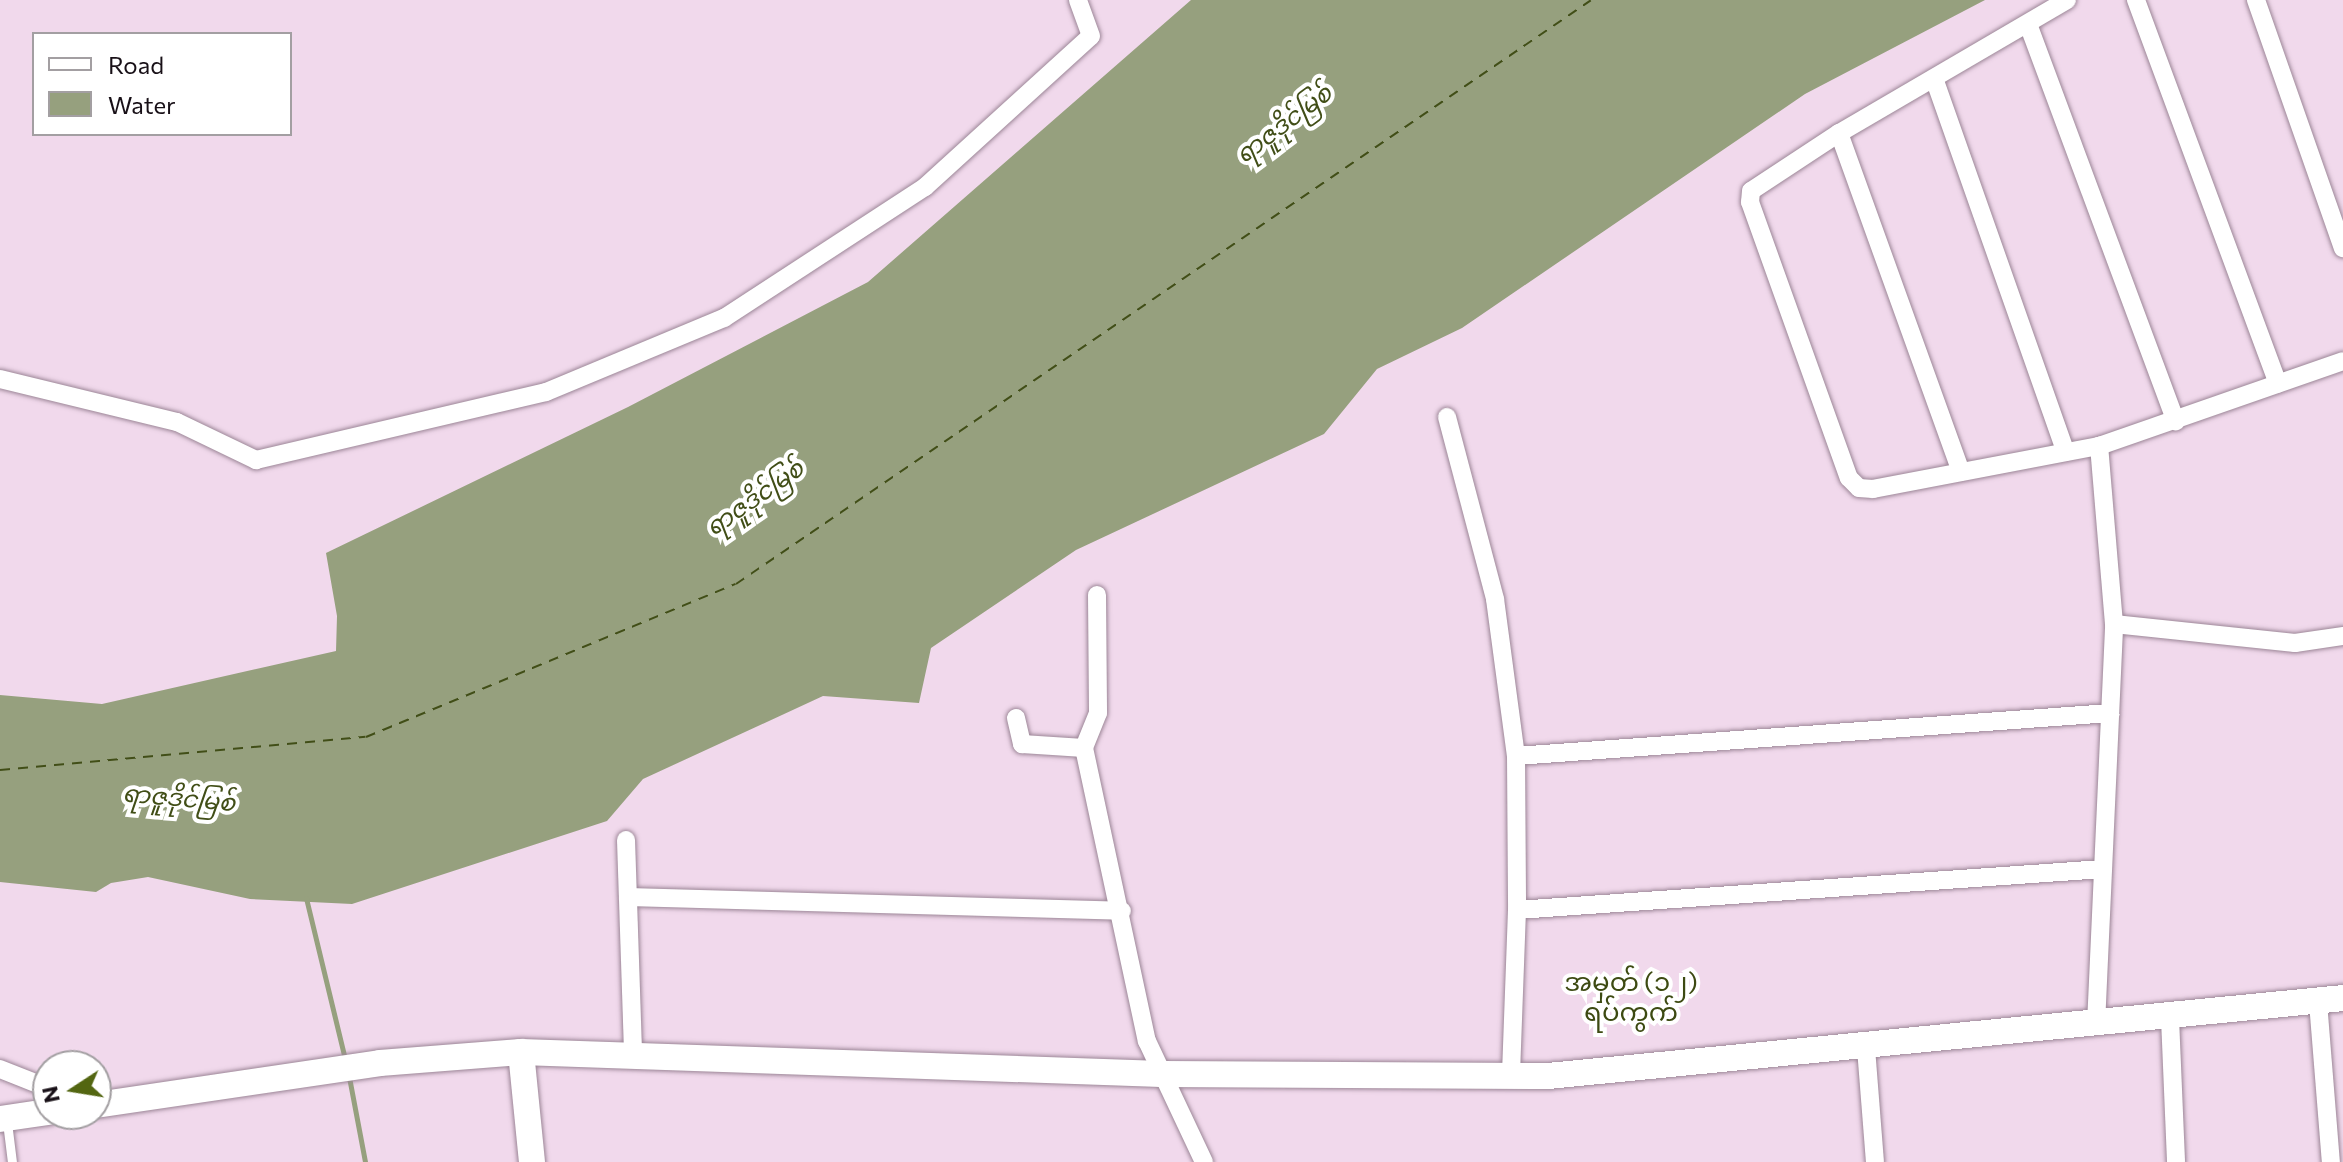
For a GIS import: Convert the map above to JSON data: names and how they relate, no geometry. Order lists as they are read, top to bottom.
{
  "districts": ["အမှတ် (၁၂) ရပ်ကွက်"],
  "water": ["ရာဇူဒိုင်မြစ်"],
  "legend": ["Road", "Water"],
  "north": "left"
}
